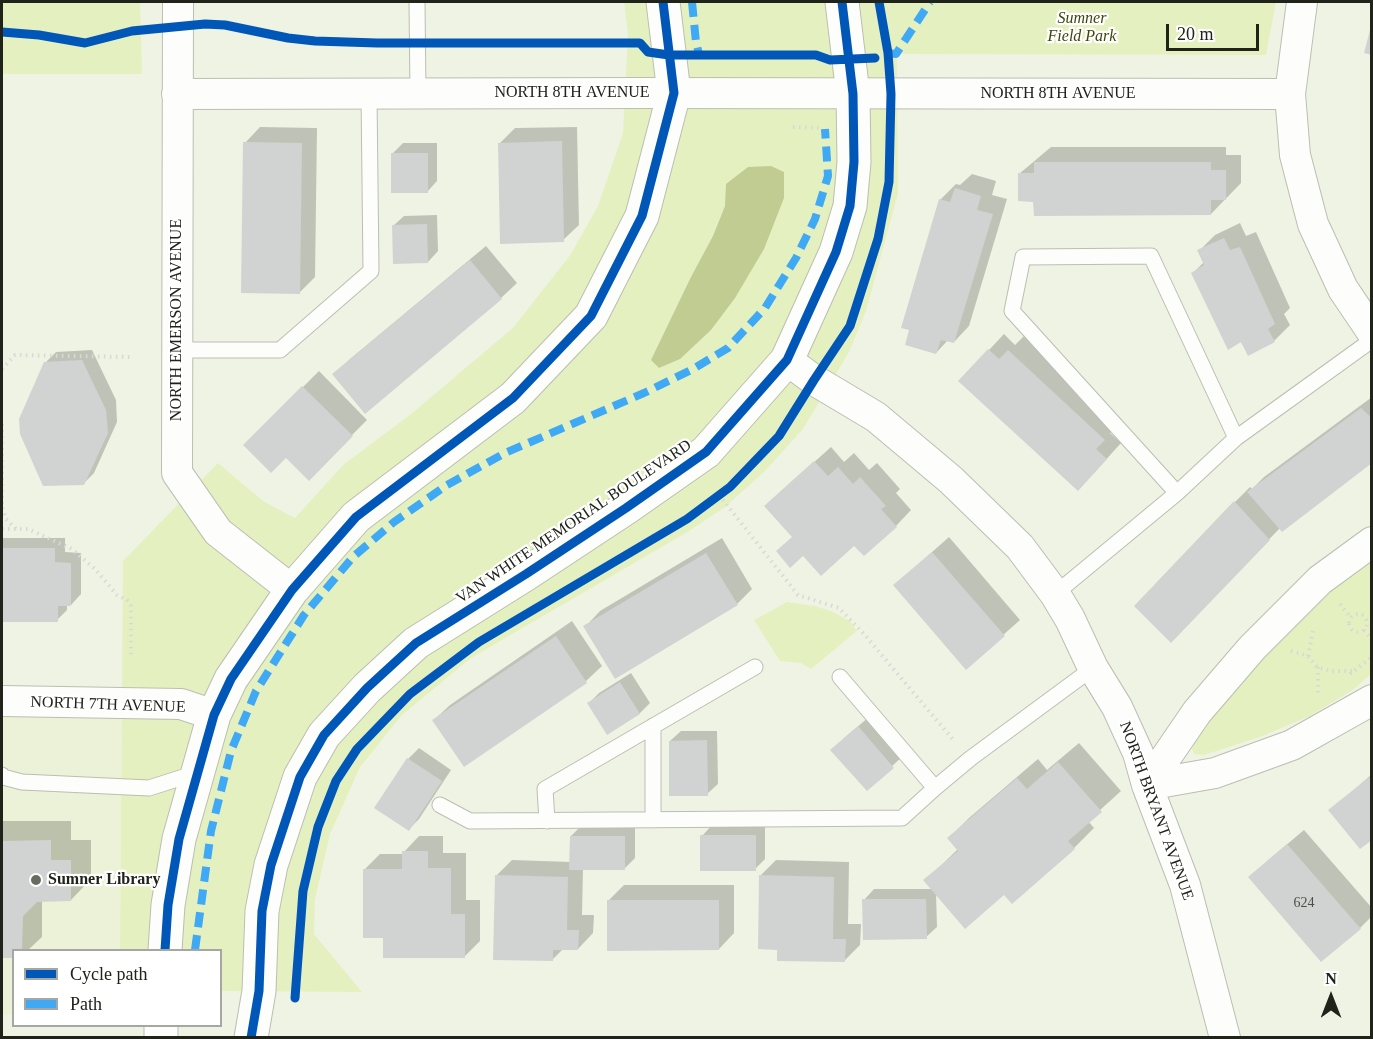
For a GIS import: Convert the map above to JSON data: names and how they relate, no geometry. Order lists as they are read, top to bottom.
{
  "streets": {
    "street": [
      "NORTH 8TH AVENUE",
      "NORTH EMERSON AVENUE",
      "VAN WHITE MEMORIAL BOULEVARD",
      "NORTH 7TH AVENUE",
      "NORTH BRYANT AVENUE"
    ]
  },
  "crossings": [
    ["NORTH 8TH AVENUE", "NORTH EMERSON AVENUE"],
    ["NORTH 8TH AVENUE", "VAN WHITE MEMORIAL BOULEVARD"],
    ["VAN WHITE MEMORIAL BOULEVARD", "NORTH BRYANT AVENUE"]
  ],
  "parks": ["Sumner Field Park"],
  "places": ["Sumner Library"],
  "house_numbers": ["624"],
  "legend": ["Cycle path", "Path"],
  "scale_bar": "20 m",
  "north": "top"
}
